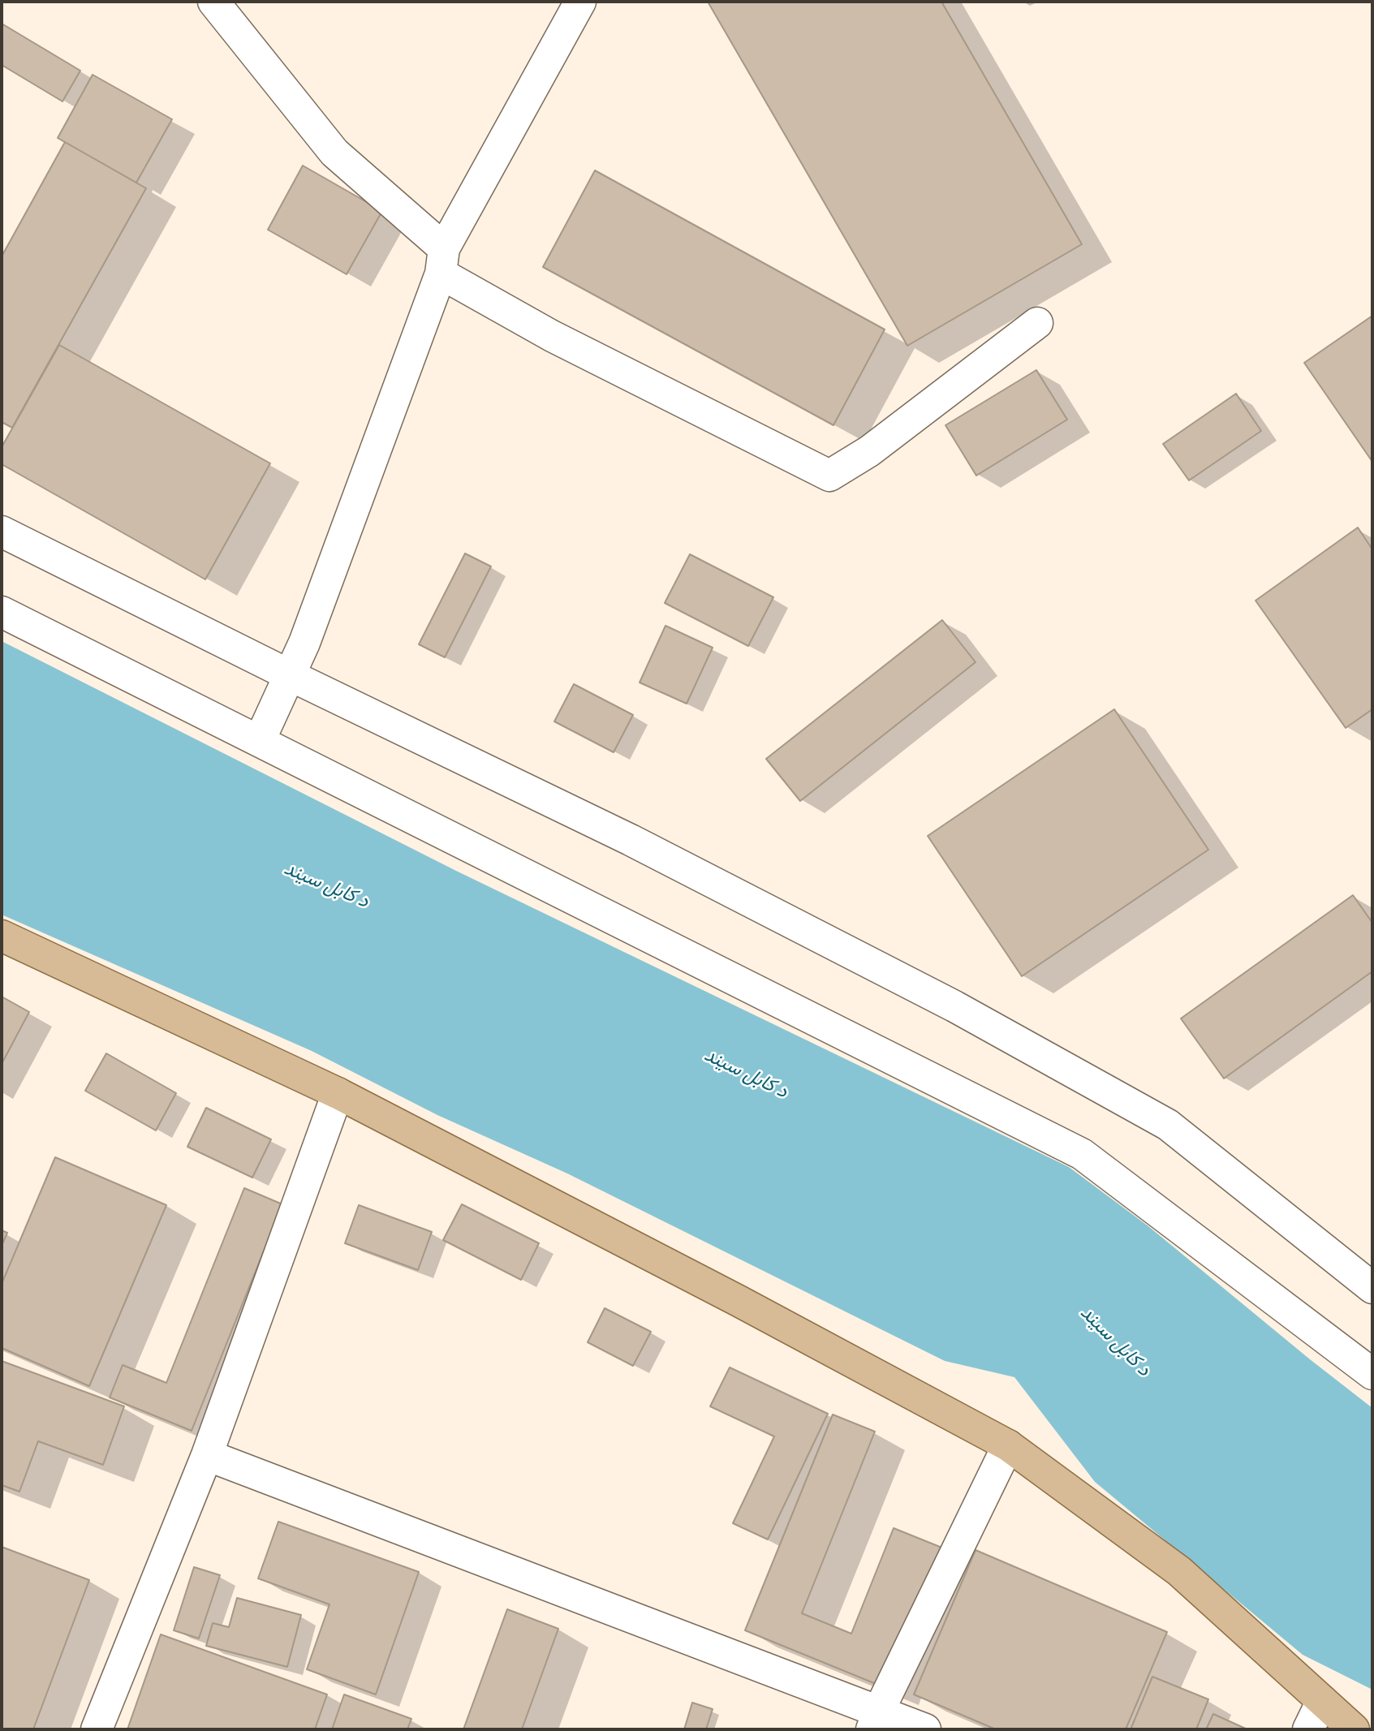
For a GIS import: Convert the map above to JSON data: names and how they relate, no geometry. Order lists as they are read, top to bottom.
{
  "water": ["د کابل سيند"]
}
